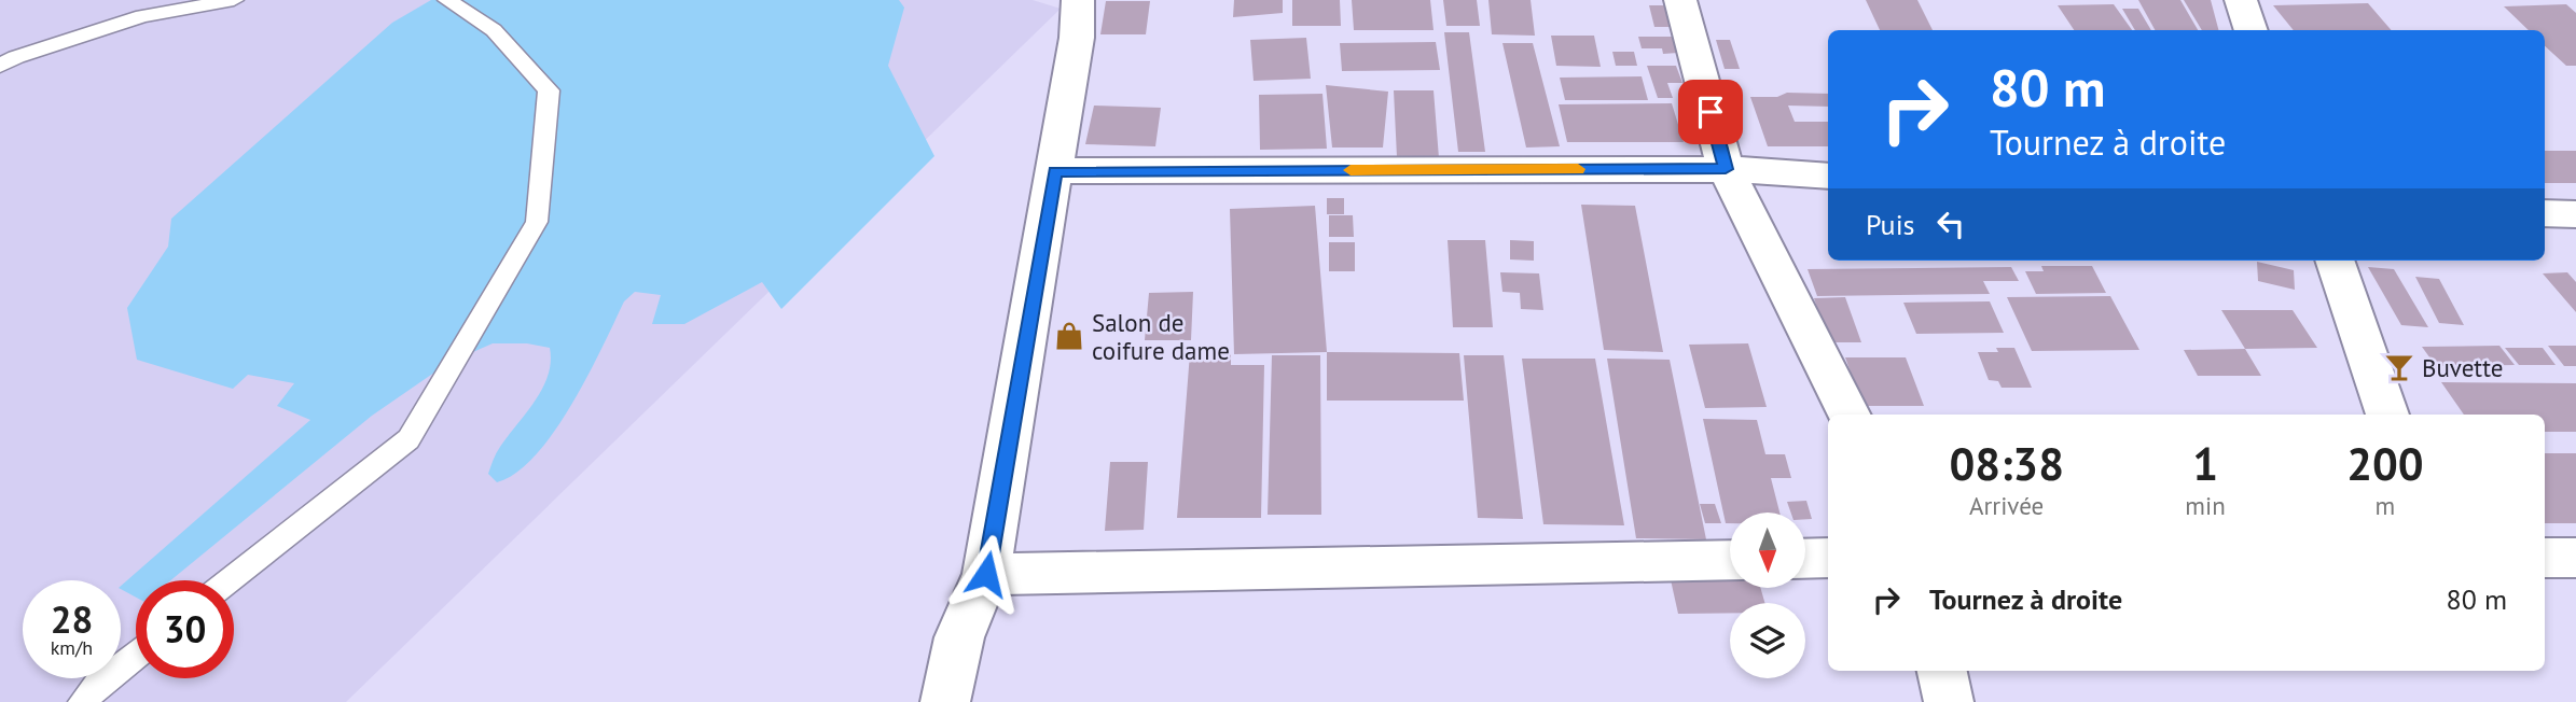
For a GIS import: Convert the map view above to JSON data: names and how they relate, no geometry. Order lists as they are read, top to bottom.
{
  "places": {
    "shop": ["Salon de coifure dame"],
    "bar": ["Buvette"]
  },
  "north": "bottom",
  "page": {
    "turn": ["80 m", "Tournez à droite"],
    "then": "Puis",
    "eta": [
      "08:38",
      "Arrivée",
      "1",
      "min",
      "200",
      "m"
    ],
    "list": [
      {
        "name": "Tournez à droite",
        "value": "80 m"
      }
    ],
    "speed": "28 km/h",
    "limit": "30"
  }
}
